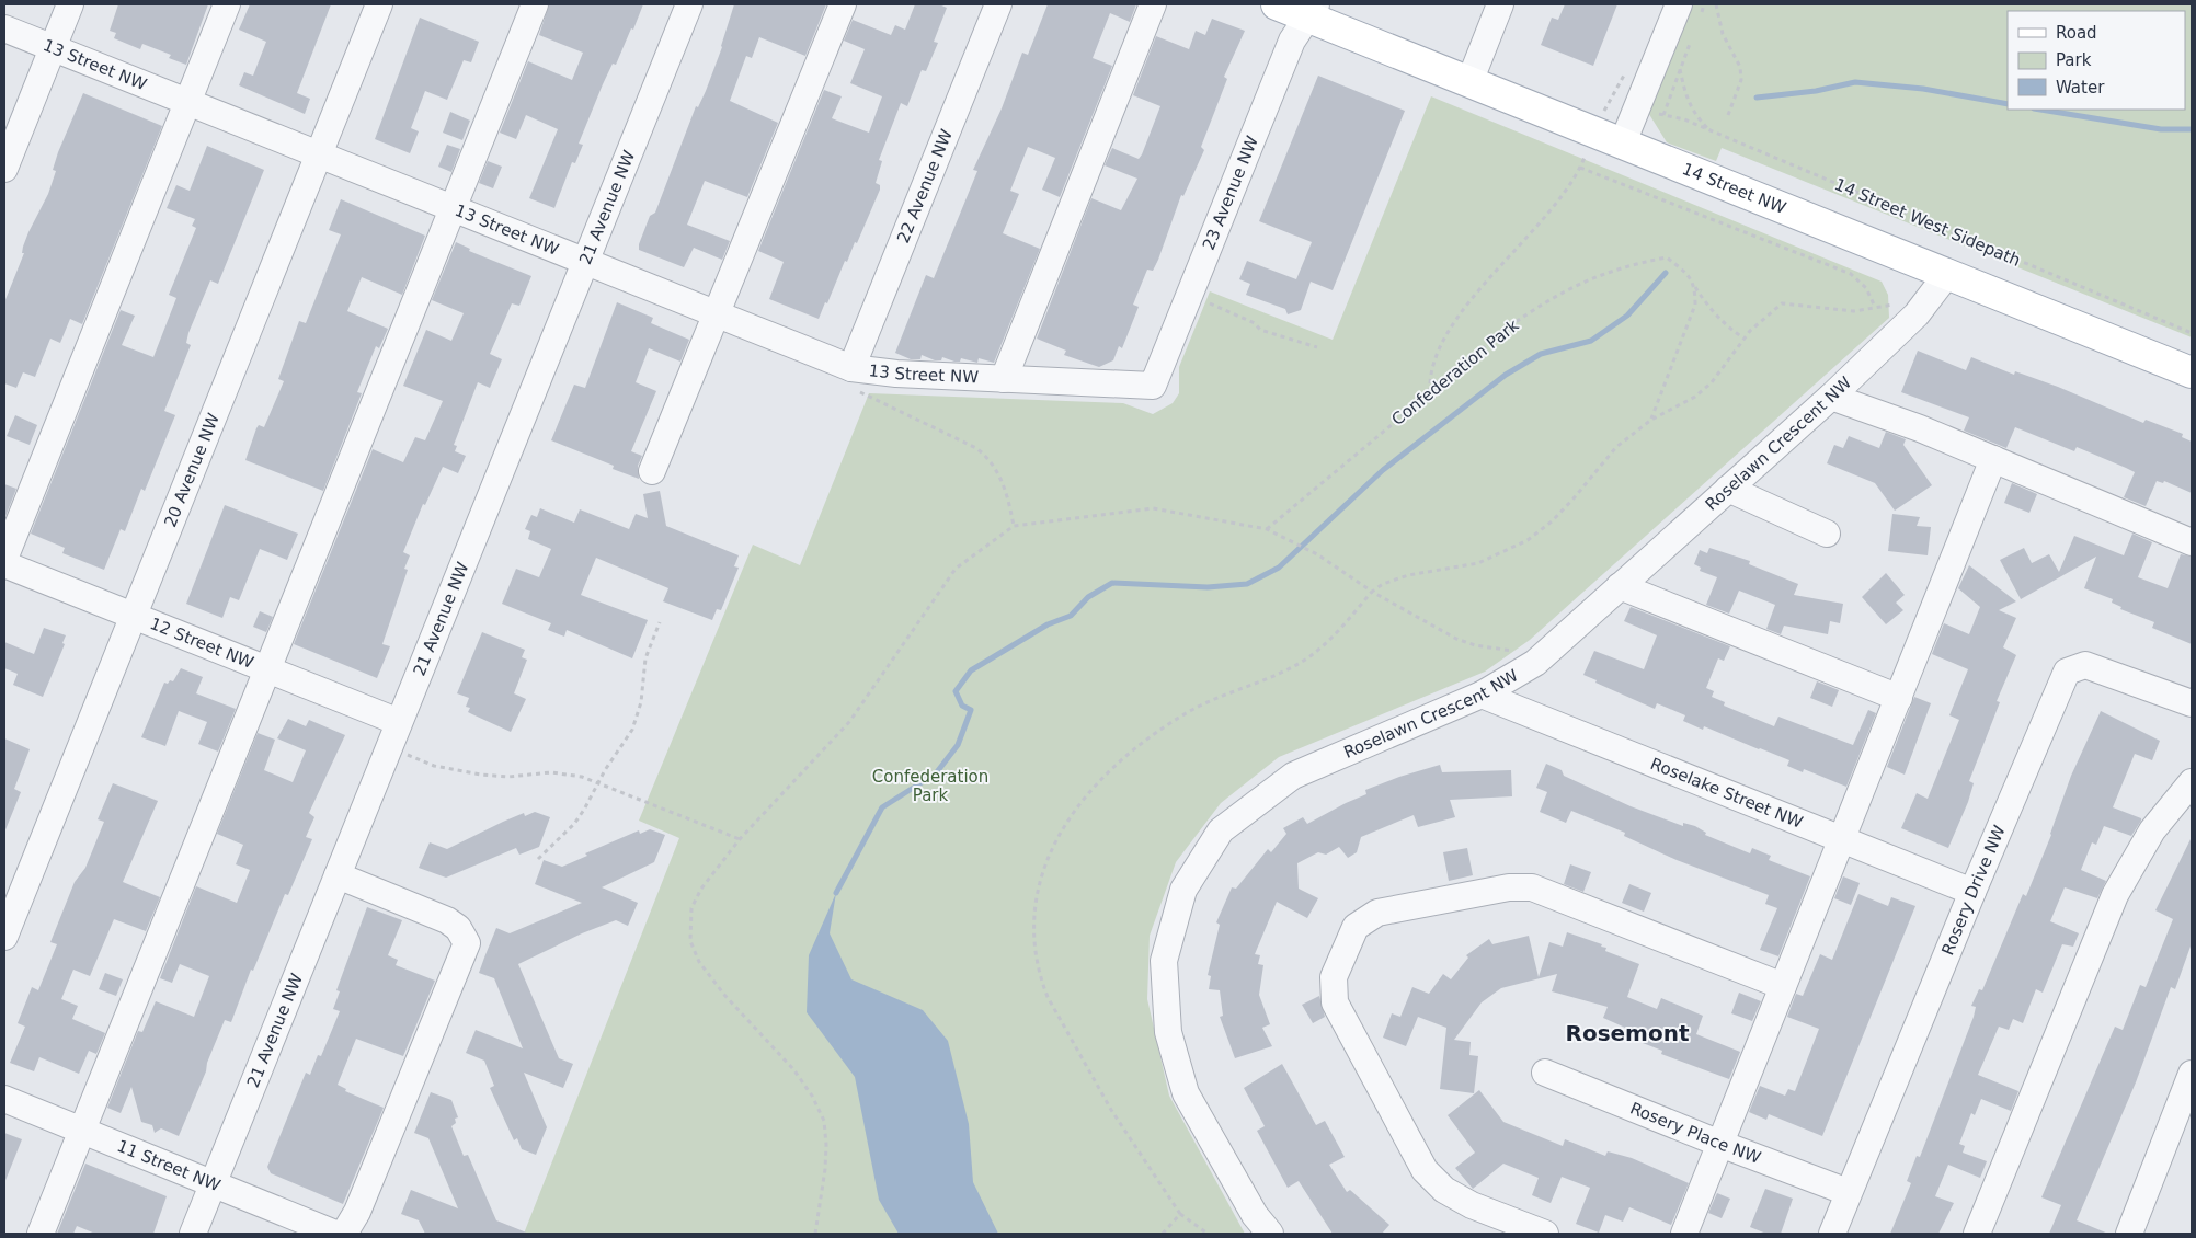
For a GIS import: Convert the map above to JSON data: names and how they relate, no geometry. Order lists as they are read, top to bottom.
{
  "streets": {
    "main road": ["14 Street NW"],
    "street": [
      "13 Street NW",
      "22 Avenue NW",
      "23 Avenue NW",
      "21 Avenue NW",
      "Roselawn Crescent NW",
      "20 Avenue NW",
      "12 Street NW",
      "Roselake Street NW",
      "Rosery Drive NW",
      "Rosery Place NW",
      "11 Street NW"
    ],
    "path": ["14 Street West Sidepath", "Confederation Park"]
  },
  "crossings": [
    ["13 Street NW", "22 Avenue NW"],
    ["13 Street NW", "23 Avenue NW"],
    ["13 Street NW", "21 Avenue NW"],
    ["13 Street NW", "20 Avenue NW"],
    ["14 Street NW", "23 Avenue NW"],
    ["14 Street NW", "Roselawn Crescent NW"],
    ["21 Avenue NW", "12 Street NW"],
    ["21 Avenue NW", "11 Street NW"],
    ["Roselawn Crescent NW", "Roselake Street NW"],
    ["20 Avenue NW", "12 Street NW"],
    ["Roselake Street NW", "Rosery Drive NW"],
    ["Rosery Drive NW", "Rosery Place NW"]
  ],
  "districts": ["Rosemont"],
  "parks": ["Confederation Park"],
  "legend": ["Road", "Park", "Water"]
}
